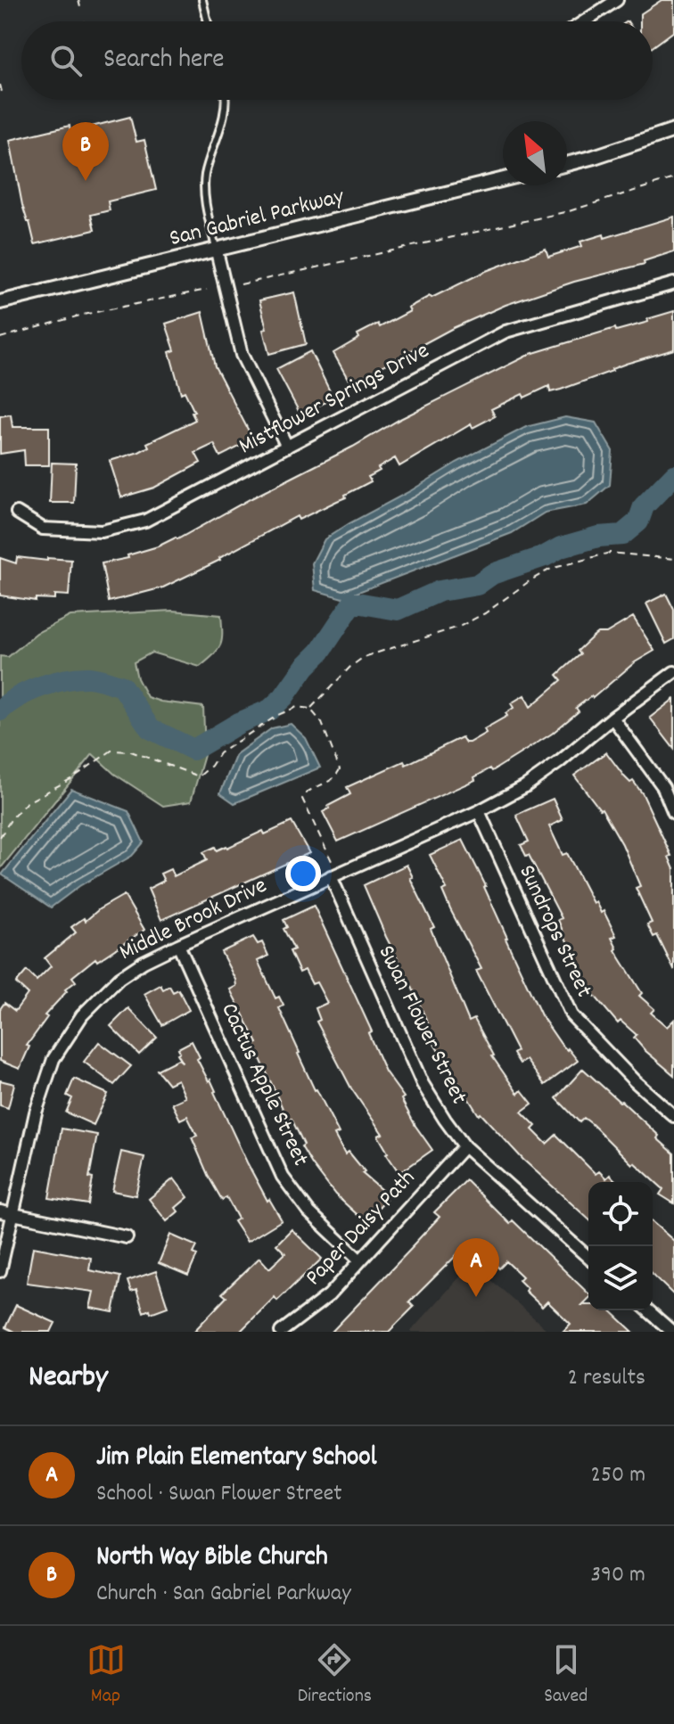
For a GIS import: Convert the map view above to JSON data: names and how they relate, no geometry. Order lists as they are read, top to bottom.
{
  "streets": {
    "street": [
      "San Gabriel Parkway",
      "Mistflower Springs Drive",
      "Middle Brook Drive",
      "Sundrops Street",
      "Swan Flower Street",
      "Cactus Apple Street",
      "Paper Daisy Path"
    ]
  },
  "crossings": [
    ["Middle Brook Drive", "Sundrops Street"],
    ["Middle Brook Drive", "Swan Flower Street"],
    ["Middle Brook Drive", "Cactus Apple Street"],
    ["Swan Flower Street", "Paper Daisy Path"],
    ["Cactus Apple Street", "Paper Daisy Path"]
  ],
  "north": "top left",
  "page": {
    "search": "Search here",
    "pins": ["B", "A"],
    "heading": ["Nearby", "2 results"],
    "list": [
      {
        "mark": "A",
        "name": "Jim Plain Elementary School",
        "note": "School · Swan Flower Street",
        "value": "250 m"
      },
      {
        "mark": "B",
        "name": "North Way Bible Church",
        "note": "Church · San Gabriel Parkway",
        "value": "390 m"
      }
    ],
    "nav": ["Map", "Directions", "Saved"]
  }
}
